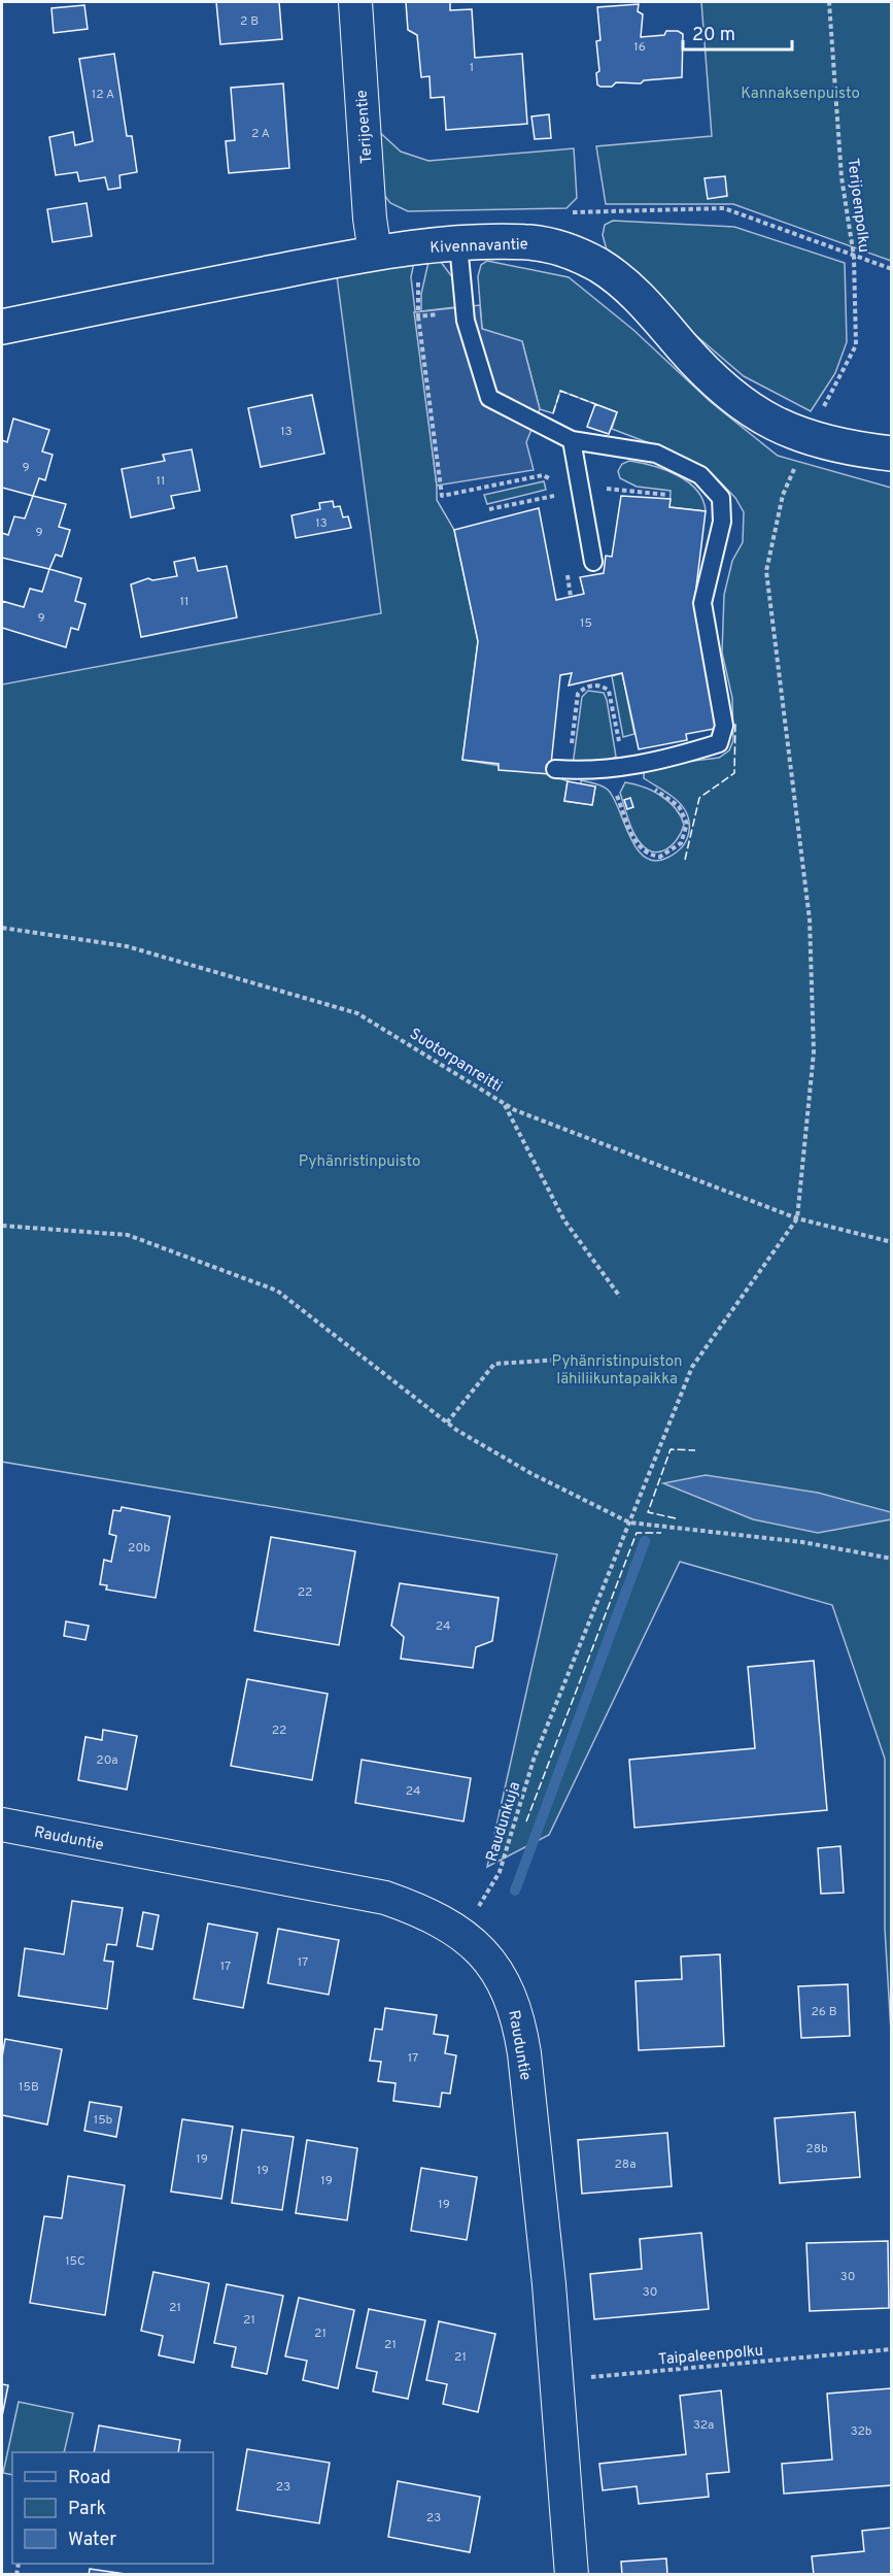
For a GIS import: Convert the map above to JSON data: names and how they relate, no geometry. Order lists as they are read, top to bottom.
{
  "streets": {
    "street": ["Terijoentie", "Kivennavantie", "Rauduntie"],
    "path": [
      "Terijoenpolku",
      "Suotorpanreitti",
      "Raudunkuja",
      "Taipaleenpolku"
    ]
  },
  "crossings": [
    ["Terijoentie", "Kivennavantie"],
    ["Suotorpanreitti", "Raudunkuja"],
    ["Raudunkuja", "Rauduntie"],
    ["Rauduntie", "Taipaleenpolku"]
  ],
  "parks": ["Kannaksenpuisto", "Pyhänristinpuisto", "Pyhänristinpuiston lähiliikuntapaikka"],
  "house_numbers": [
    "2 B",
    "16",
    "1",
    "12 A",
    "2 A",
    "13",
    "9",
    "11",
    "13",
    "9",
    "11",
    "9",
    "15",
    "20b",
    "22",
    "24",
    "22",
    "20a",
    "24",
    "17",
    "17",
    "26 B",
    "17",
    "15B",
    "15b",
    "28b",
    "19",
    "28a",
    "19",
    "19",
    "19",
    "15C",
    "30",
    "30",
    "21",
    "21",
    "21",
    "21",
    "21",
    "32a",
    "32b",
    "23",
    "23"
  ],
  "legend": ["Road", "Park", "Water"],
  "scale_bar": "20 m"
}
